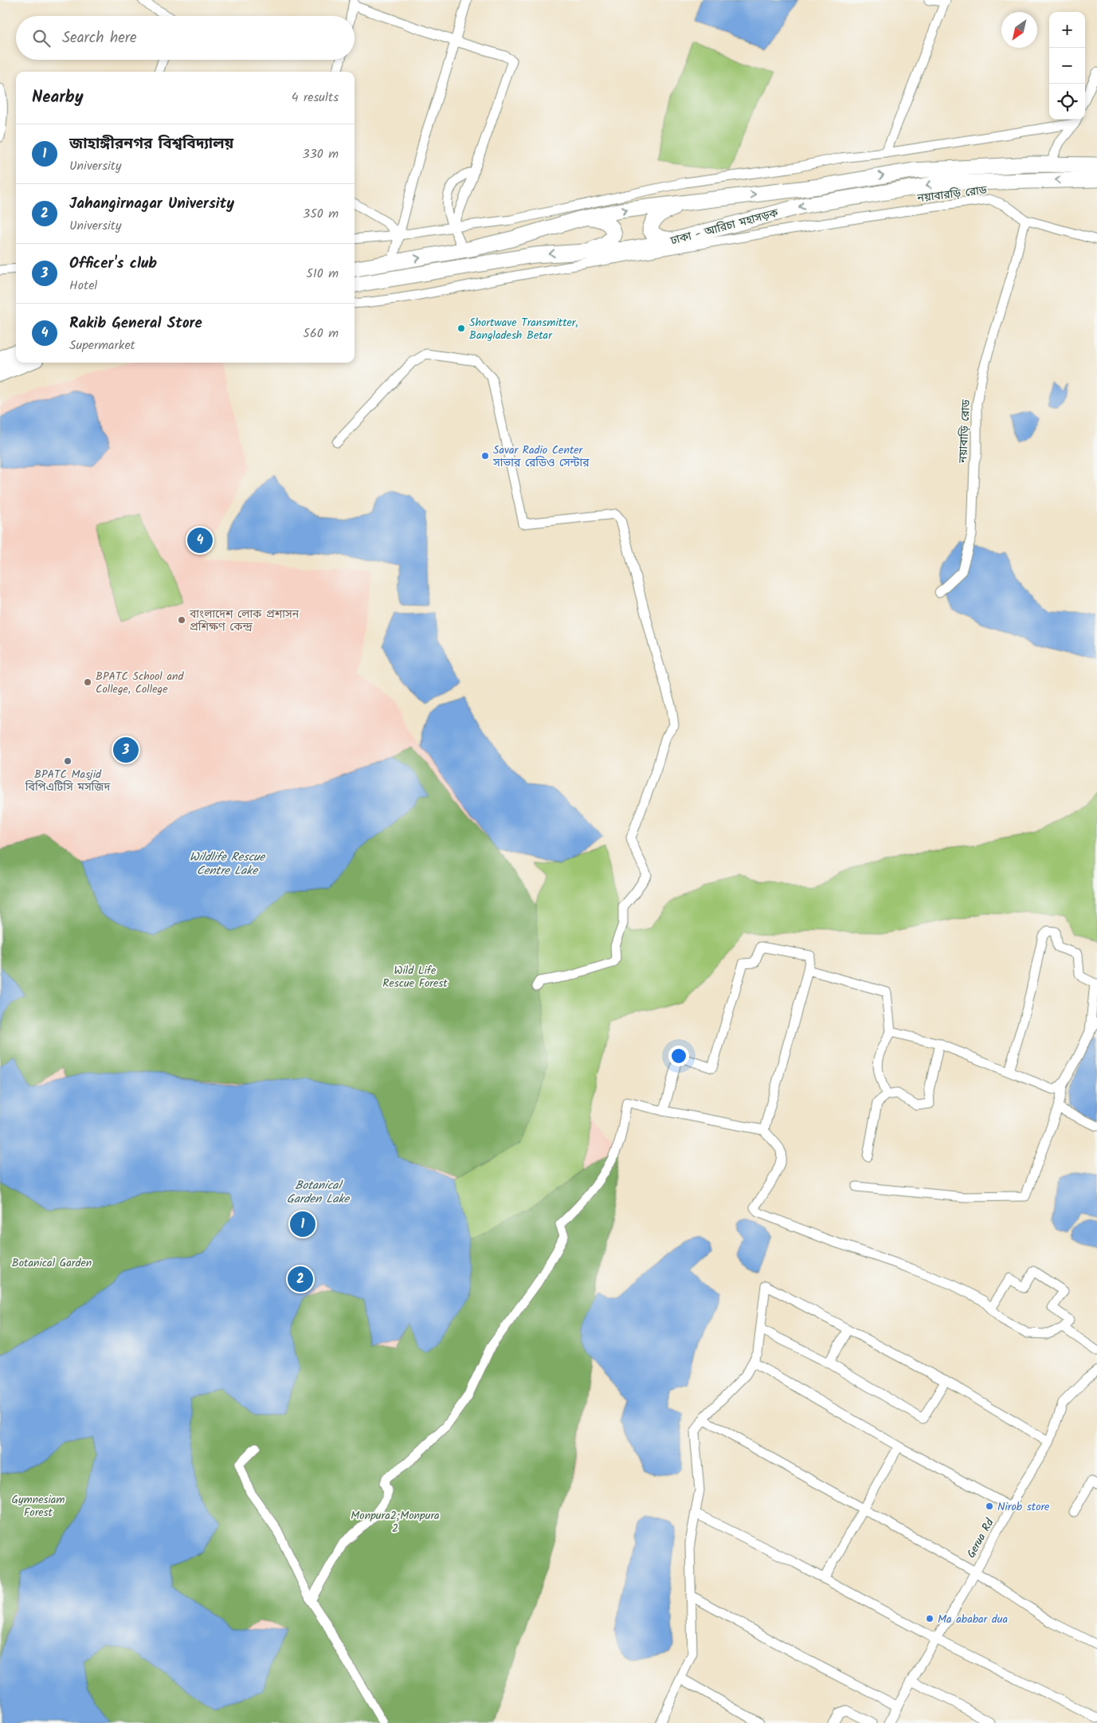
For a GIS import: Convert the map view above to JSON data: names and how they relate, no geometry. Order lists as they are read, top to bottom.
{
  "streets": {
    "highway": ["ঢাকা - আরিচা মহাসড়ক"],
    "street": ["নয়াবারড়ি রোড", "নয়াবাড়ি রোড", "Gerua Rd"]
  },
  "crossings": [
    ["নয়াবারড়ি রোড", "নয়াবাড়ি রোড"]
  ],
  "water": ["Wildlife Rescue Centre Lake", "Botanical Garden Lake"],
  "parks": [
    "Wild Life Rescue Forest",
    "Botanical Garden",
    "Gymnesiam Forest",
    "Monpura2;Monpura 2"
  ],
  "places": [
    "Shortwave Transmitter, Bangladesh Betar",
    "Savar Radio Center সাভার রেডিও সেন্টার",
    "বাংলাদেশ লোক প্রশাসন প্রশিক্ষণ কেন্দ্র",
    "BPATC School and College, College",
    "BPATC Masjid বিপিএটিসি মসজিদ",
    "Nirob store",
    "Ma ababar dua"
  ],
  "north": "bottom left",
  "page": {
    "map_buttons": ["+", "−"],
    "search": "Search here",
    "heading": ["Nearby", "4 results"],
    "list": [
      {
        "mark": "1",
        "name": "জাহাঙ্গীরনগর বিশ্ববিদ্যালয়",
        "note": "University",
        "value": "330 m"
      },
      {
        "mark": "2",
        "name": "Jahangirnagar University",
        "note": "University",
        "value": "350 m"
      },
      {
        "mark": "3",
        "name": "Officer's club",
        "note": "Hotel",
        "value": "510 m"
      },
      {
        "mark": "4",
        "name": "Rakib General Store",
        "note": "Supermarket",
        "value": "560 m"
      }
    ],
    "pins": [
      "4",
      "3",
      "1",
      "2"
    ]
  }
}
